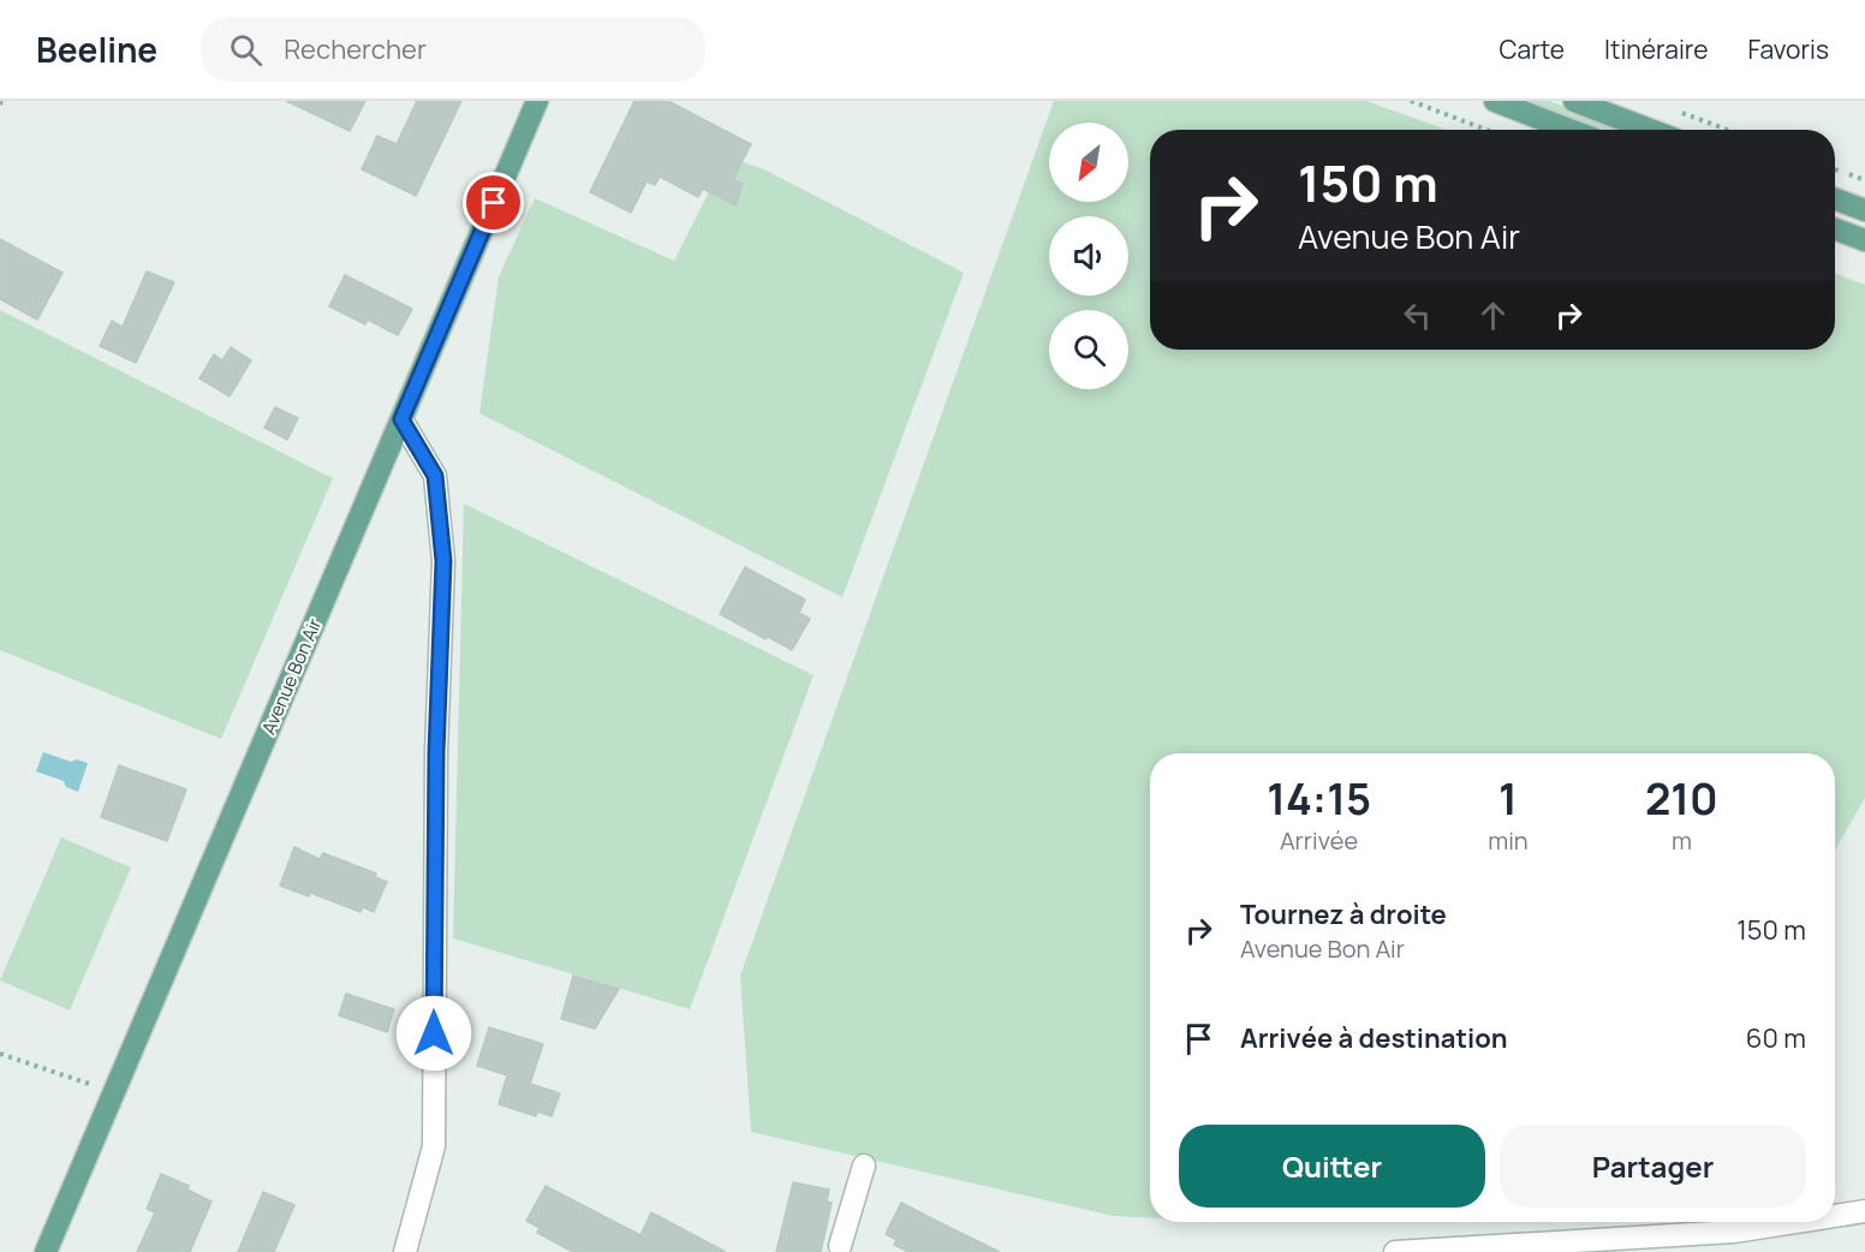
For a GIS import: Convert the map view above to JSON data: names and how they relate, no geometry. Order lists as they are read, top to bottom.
{
  "streets": {
    "main road": ["Avenue Bon Air"]
  },
  "north": "bottom left",
  "page": {
    "header": "Beeline",
    "search": "Rechercher",
    "nav": ["Carte", "Itinéraire", "Favoris"],
    "turn": ["150 m", "Avenue Bon Air"],
    "eta": [
      "14:15",
      "Arrivée",
      "1",
      "min",
      "210",
      "m"
    ],
    "list": [
      {
        "name": "Tournez à droite",
        "note": "Avenue Bon Air",
        "value": "150 m"
      },
      {
        "name": "Arrivée à destination",
        "value": "60 m"
      }
    ],
    "buttons": ["Quitter", "Partager"]
  }
}
